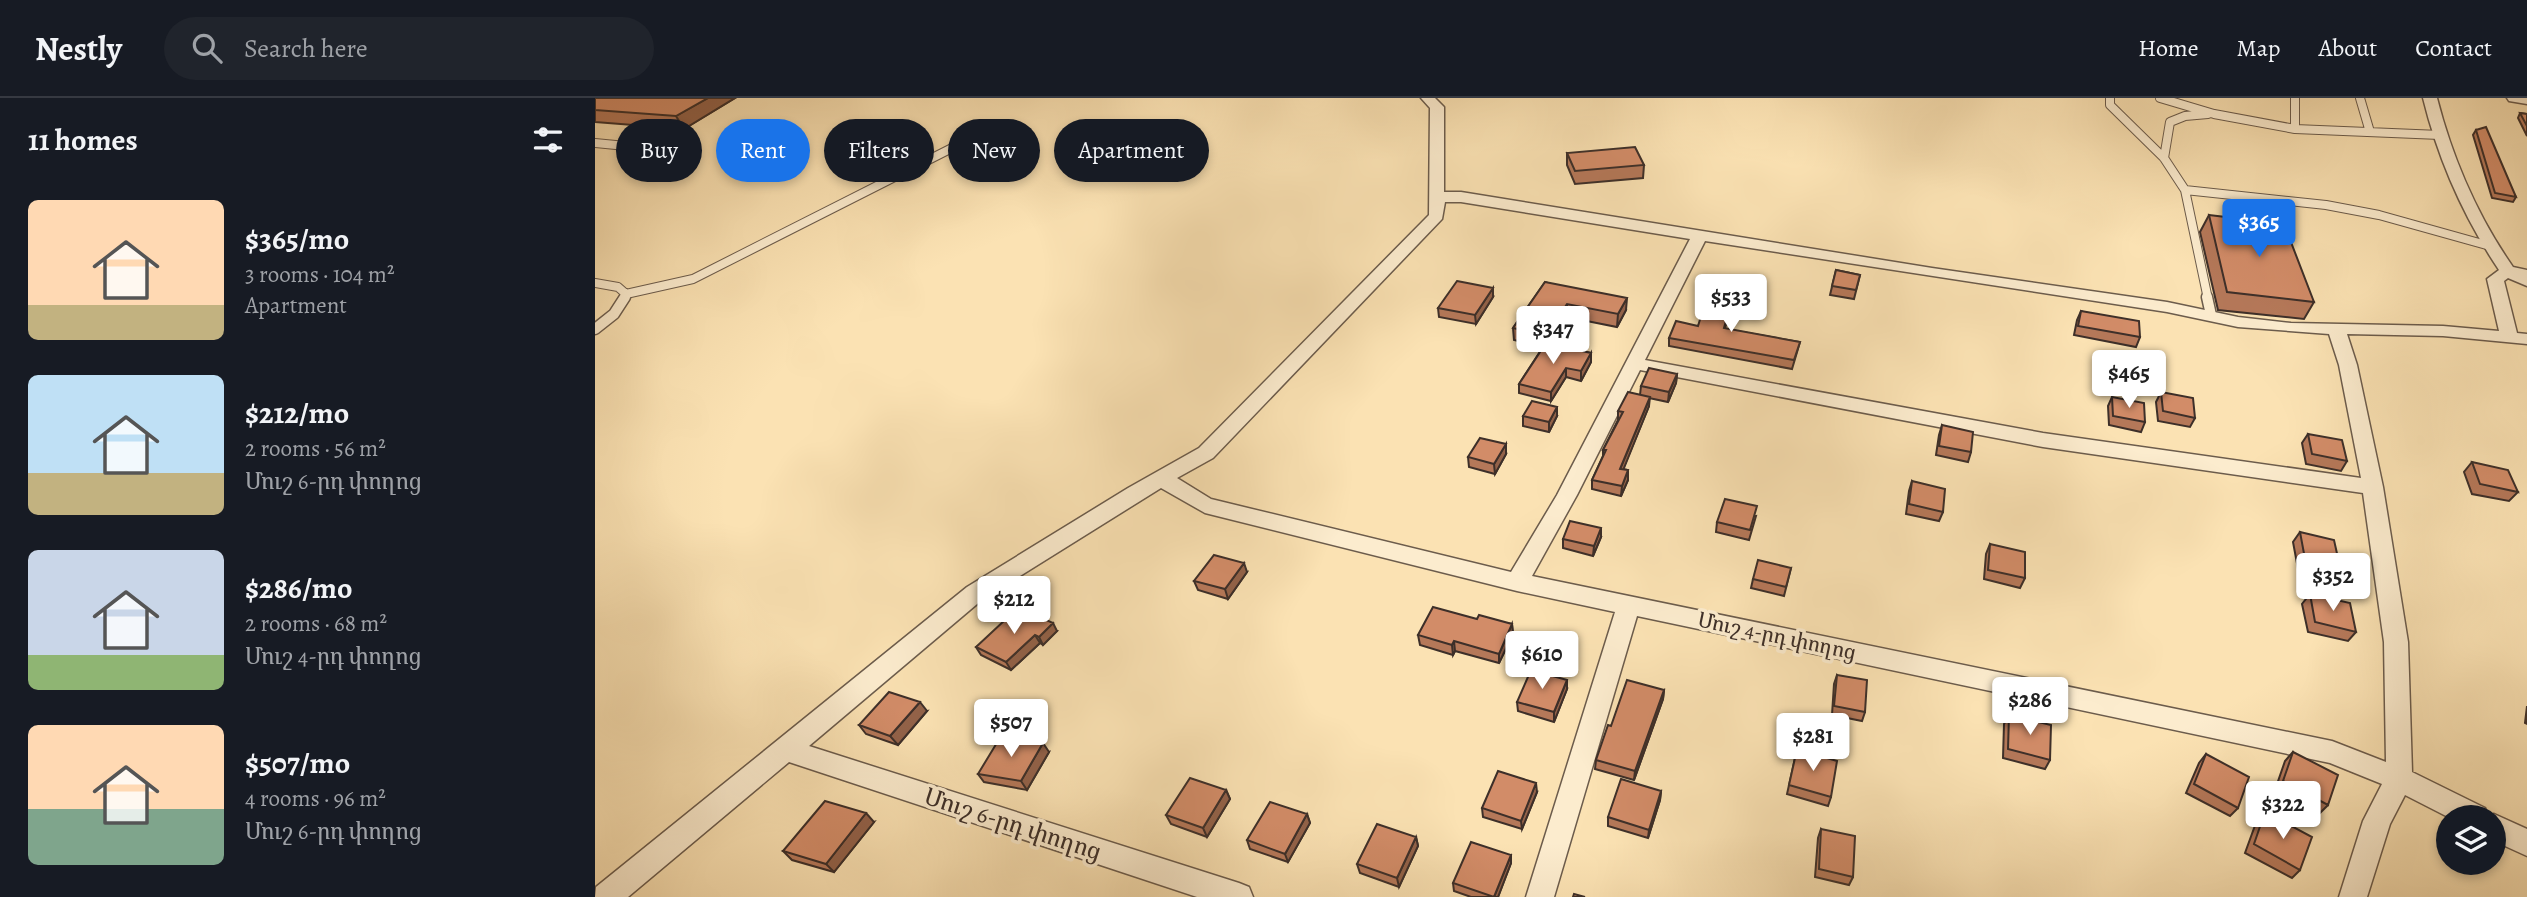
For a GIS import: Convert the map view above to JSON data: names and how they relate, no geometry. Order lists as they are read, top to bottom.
{
  "streets": {
    "street": ["Մուշ 4-րդ փողոց", "Մուշ 6-րդ փողոց"]
  },
  "page": {
    "header": "Nestly",
    "search": "Search here",
    "nav": [
      "Home",
      "Map",
      "About",
      "Contact"
    ],
    "heading": "11 homes",
    "chip": [
      "Buy",
      "Rent",
      "Filters",
      "New",
      "Apartment"
    ],
    "list": [
      {
        "name": "$365/mo",
        "note": "3 rooms · 104 m² · Apartment"
      },
      {
        "name": "$212/mo",
        "note": "2 rooms · 56 m² · Մուշ 6-րդ փողոց"
      },
      {
        "name": "$286/mo",
        "note": "2 rooms · 68 m² · Մուշ 4-րդ փողոց"
      },
      {
        "name": "$507/mo",
        "note": "4 rooms · 96 m² · Մուշ 6-րդ փողոց"
      }
    ],
    "price": [
      "$365",
      "$533",
      "$347",
      "$465",
      "$352",
      "$212",
      "$610",
      "$286",
      "$507",
      "$281",
      "$322"
    ]
  }
}
